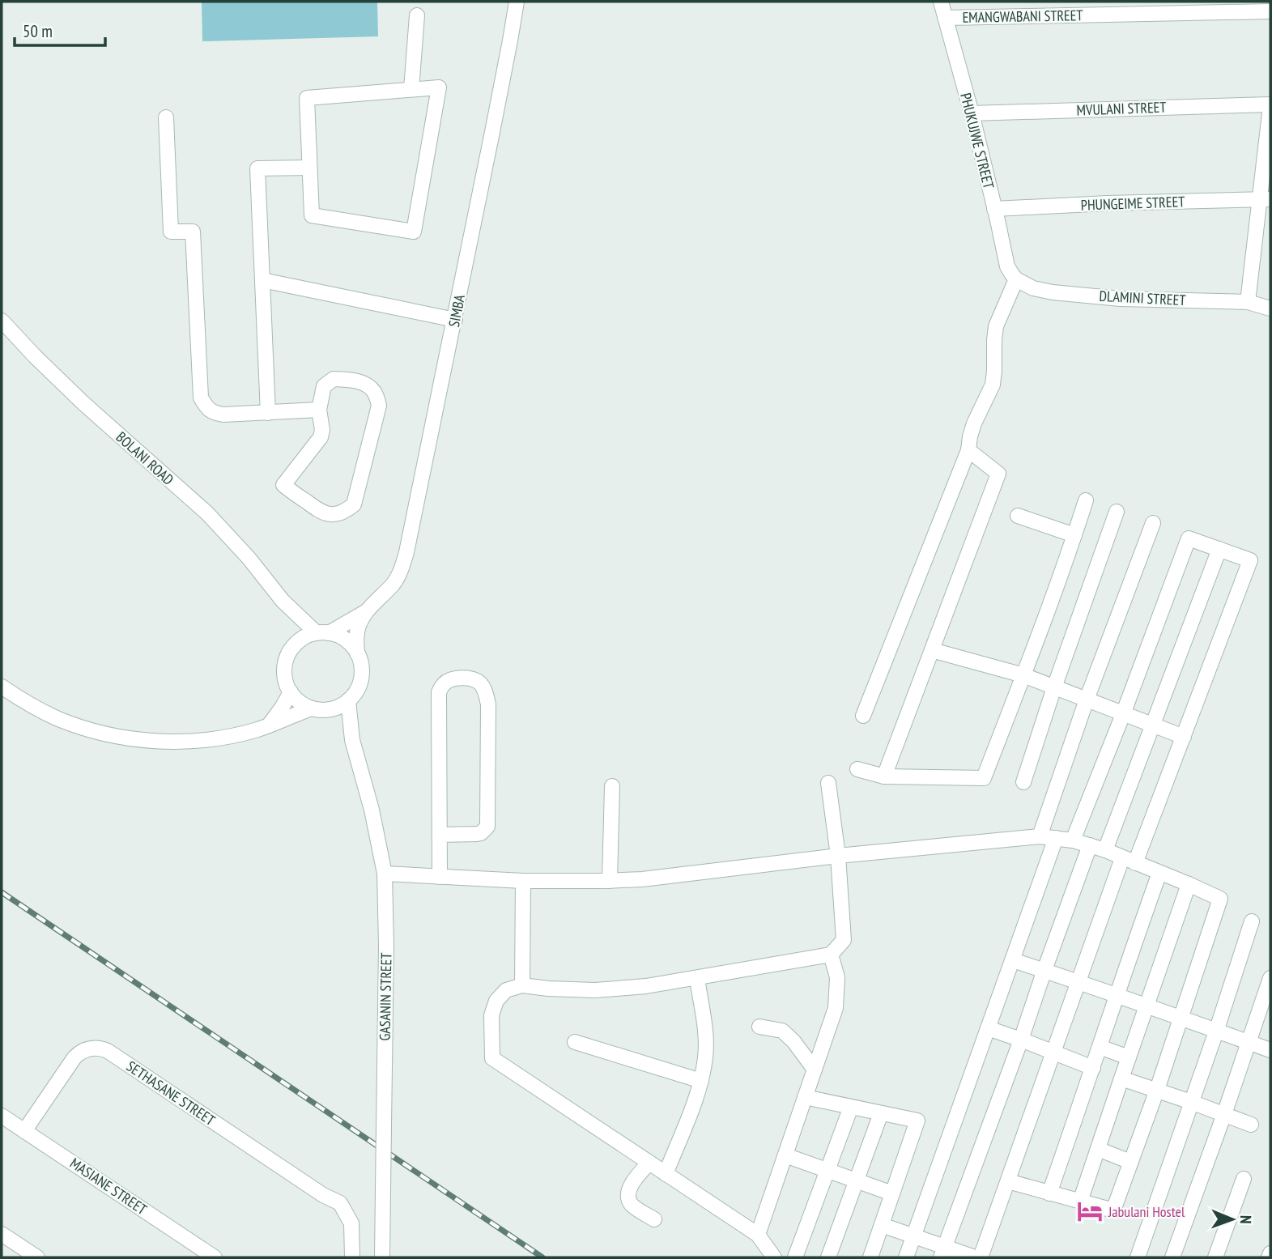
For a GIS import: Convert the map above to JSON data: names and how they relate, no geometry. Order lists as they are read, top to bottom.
{
  "streets": {
    "street": [
      "EMANGWABANI STREET",
      "MVULANI STREET",
      "PHUKUJWE STREET",
      "PHUNGEIME STREET",
      "DLAMINI STREET",
      "SIMBA",
      "BOLANI ROAD",
      "GASANIN STREET",
      "SETHASANE STREET",
      "MASIANE STREET"
    ]
  },
  "crossings": [
    ["EMANGWABANI STREET", "PHUKUJWE STREET"],
    ["MVULANI STREET", "PHUKUJWE STREET"],
    ["PHUKUJWE STREET", "PHUNGEIME STREET"],
    ["PHUKUJWE STREET", "DLAMINI STREET"],
    ["BOLANI ROAD", "GASANIN STREET"],
    ["SETHASANE STREET", "MASIANE STREET"]
  ],
  "places": {
    "hotel": ["Jabulani Hostel"]
  },
  "scale_bar": "50 m",
  "north": "right"
}
